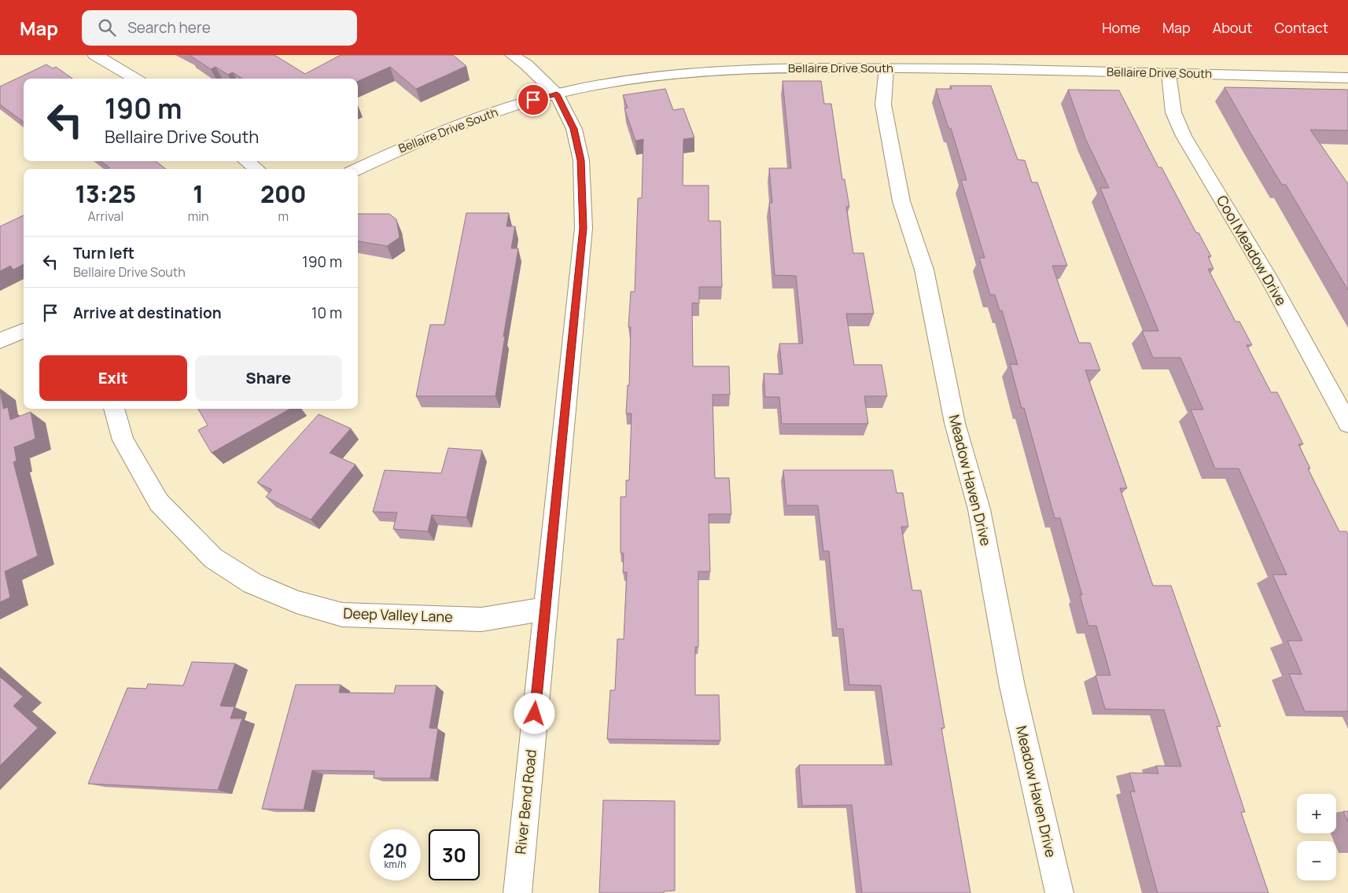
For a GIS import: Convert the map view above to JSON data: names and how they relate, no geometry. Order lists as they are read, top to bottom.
{
  "streets": {
    "street": [
      "Bellaire Drive South",
      "Cool Meadow Drive",
      "Meadow Haven Drive",
      "Deep Valley Lane",
      "River Bend Road"
    ]
  },
  "crossings": [
    ["Bellaire Drive South", "Cool Meadow Drive"],
    ["Bellaire Drive South", "Meadow Haven Drive"],
    ["Bellaire Drive South", "River Bend Road"],
    ["Deep Valley Lane", "River Bend Road"]
  ],
  "page": {
    "header": "Map",
    "search": "Search here",
    "nav": [
      "Home",
      "Map",
      "About",
      "Contact"
    ],
    "turn": ["190 m", "Bellaire Drive South"],
    "eta": [
      "13:25",
      "Arrival",
      "1",
      "min",
      "200",
      "m"
    ],
    "list": [
      {
        "name": "Turn left",
        "note": "Bellaire Drive South",
        "value": "190 m"
      },
      {
        "name": "Arrive at destination",
        "value": "10 m"
      }
    ],
    "buttons": ["Exit", "Share"],
    "map_buttons": ["+", "−"],
    "speed": "20 km/h",
    "limit": "30"
  }
}
